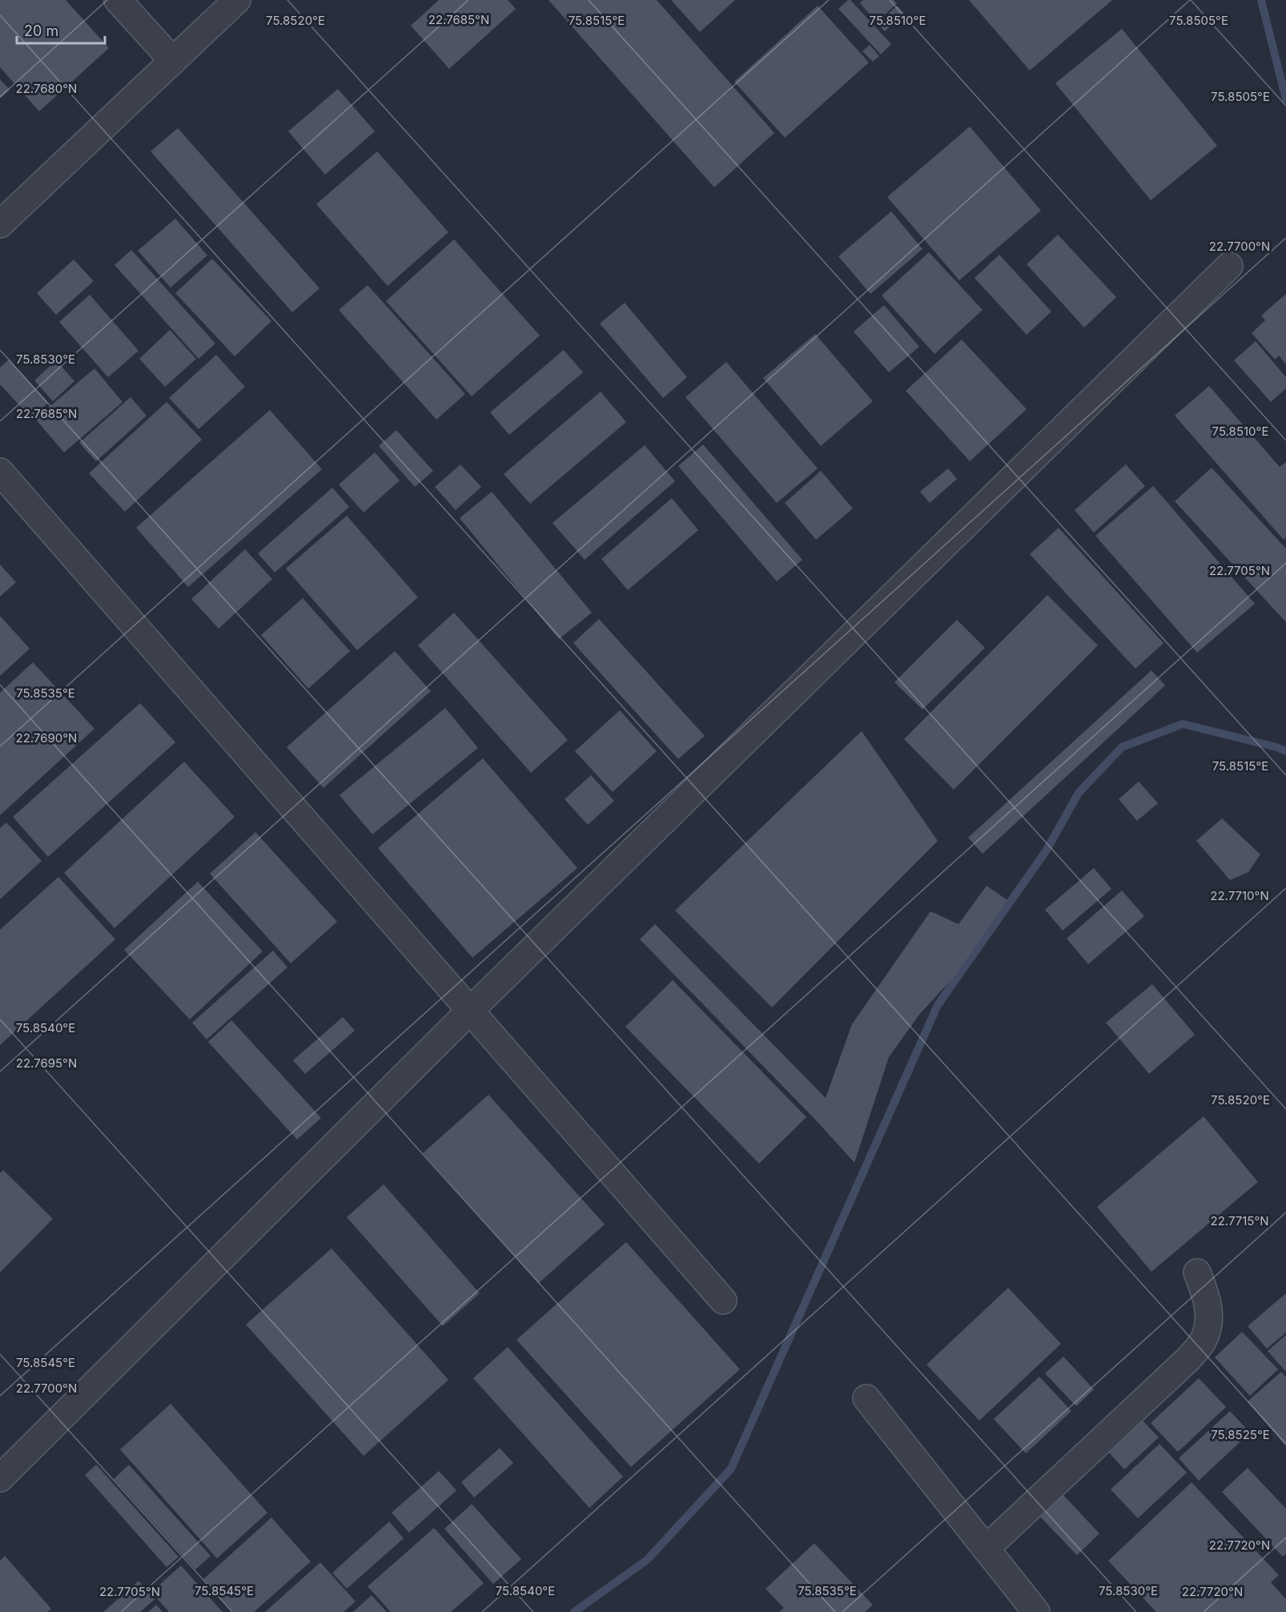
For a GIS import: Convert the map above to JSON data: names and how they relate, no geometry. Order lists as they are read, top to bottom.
{
  "scale_bar": "20 m",
  "coordinates": [
    "22.7685°N",
    "75.8520°E",
    "75.8515°E",
    "75.8510°E",
    "75.8505°E",
    "22.7680°N",
    "22.7700°N",
    "75.8530°E",
    "22.7705°N",
    "75.8535°E",
    "22.7690°N",
    "22.7710°N",
    "75.8540°E",
    "22.7695°N",
    "22.7715°N",
    "75.8545°E",
    "75.8525°E",
    "22.7720°N"
  ]
}
